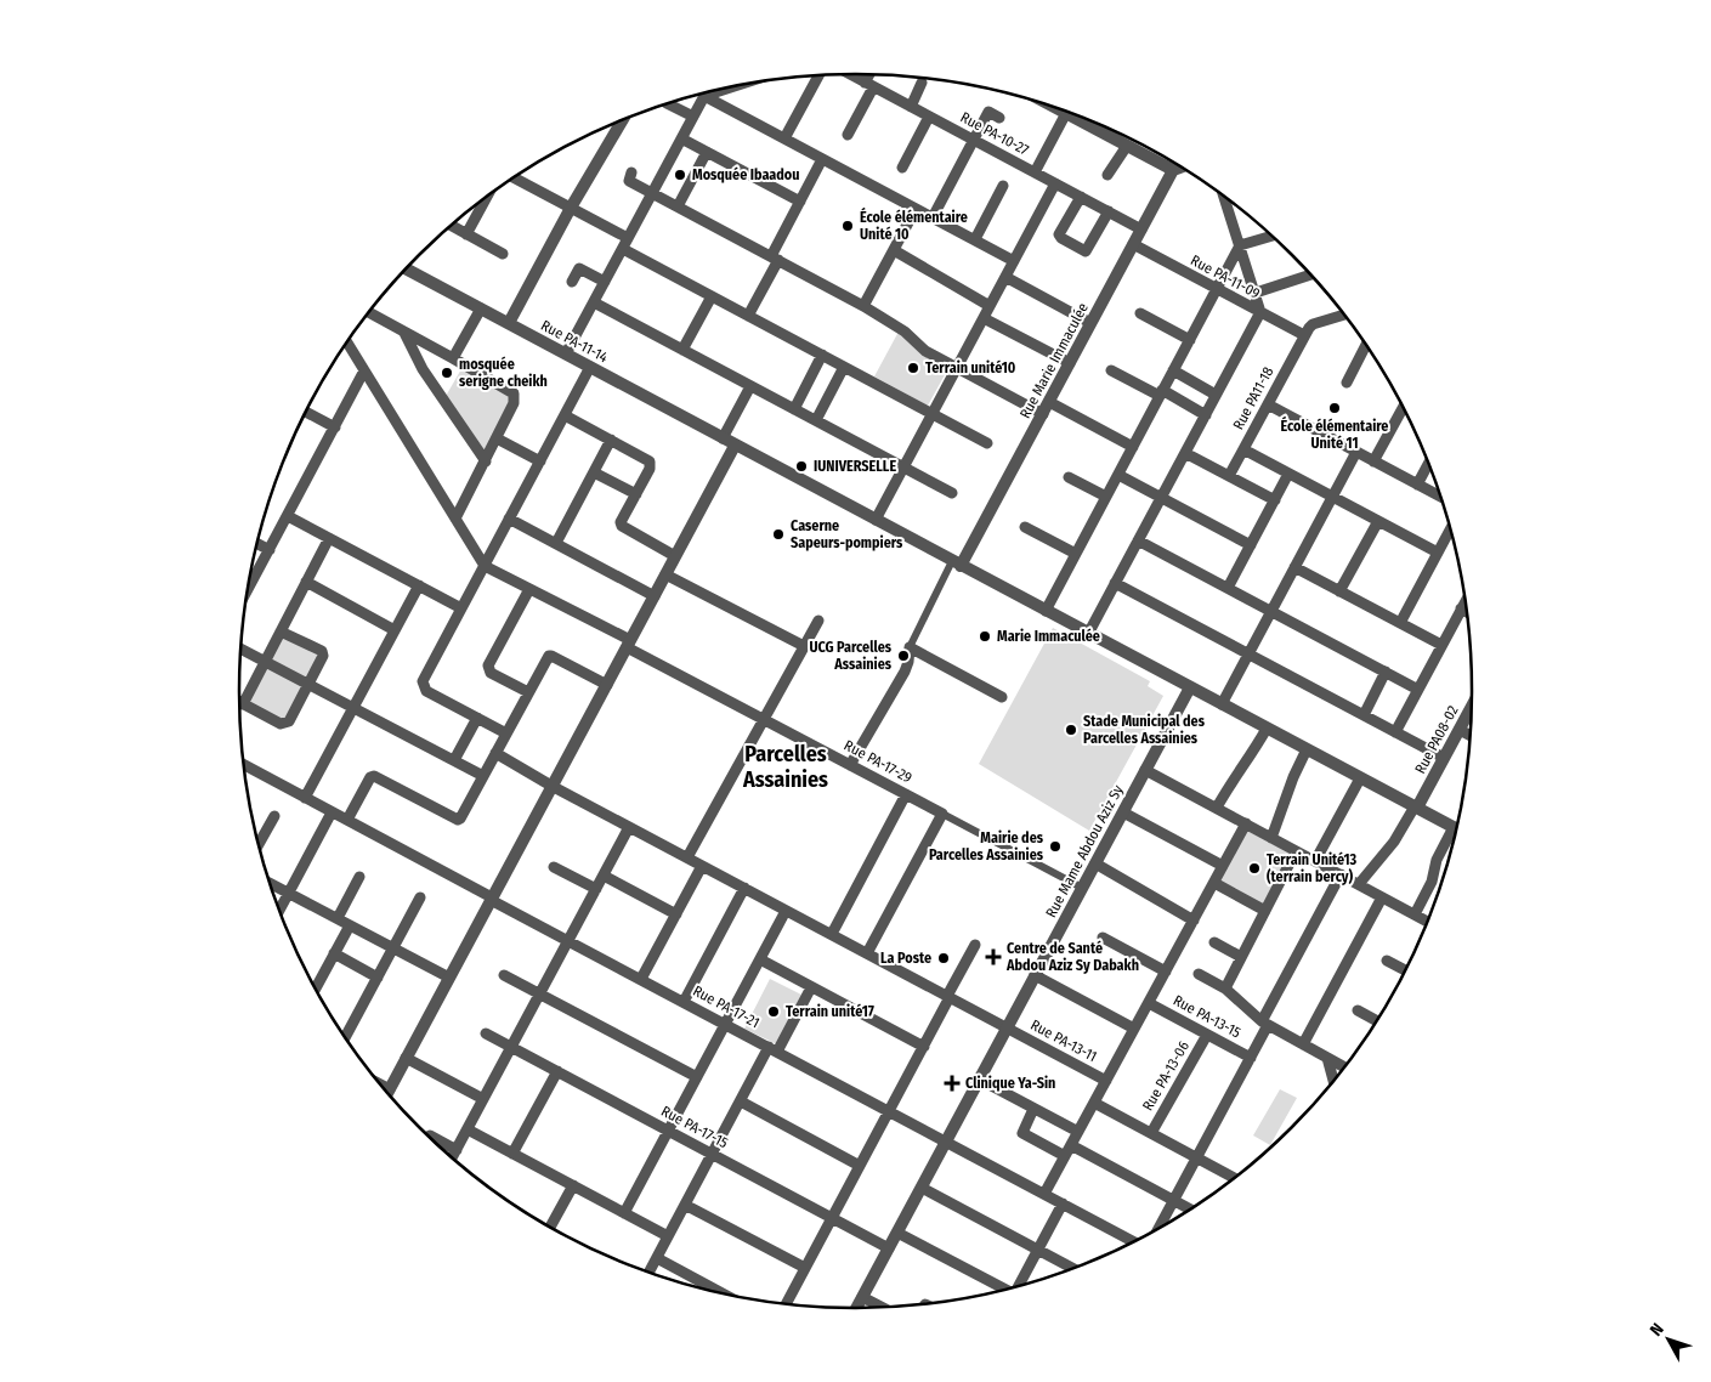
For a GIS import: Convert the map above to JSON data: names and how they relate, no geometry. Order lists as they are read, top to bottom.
{
  "streets": {
    "street": [
      "Rue PA-10-27",
      "Rue PA-11-09",
      "Rue PA-11-14",
      "Rue Marie Immaculée",
      "Rue PA11-18",
      "Rue PA08-02",
      "Rue PA-17-29",
      "Rue Mame Abdou Aziz Sy",
      "Rue PA-17-21",
      "Rue PA-13-15",
      "Rue PA-13-11",
      "Rue PA-13-06",
      "Rue PA-17-15"
    ]
  },
  "crossings": [
    ["Rue PA-10-27", "Rue Marie Immaculée"],
    ["Rue PA-11-09", "Rue Marie Immaculée"],
    ["Rue PA-11-09", "Rue PA11-18"],
    ["Rue PA-11-14", "Rue Marie Immaculée"],
    ["Rue PA-11-14", "Rue PA08-02"],
    ["Rue PA-11-14", "Rue Mame Abdou Aziz Sy"],
    ["Rue PA-17-29", "Rue Mame Abdou Aziz Sy"],
    ["Rue Mame Abdou Aziz Sy", "Rue PA-17-21"],
    ["Rue Mame Abdou Aziz Sy", "Rue PA-13-11"],
    ["Rue Mame Abdou Aziz Sy", "Rue PA-17-15"],
    ["Rue PA-13-15", "Rue PA-13-06"]
  ],
  "districts": ["Parcelles Assainies"],
  "places": {
    "other": [
      "Mosquée Ibaadou",
      "École élémentaire Unité 10",
      "Terrain unité10",
      "mosquée serigne cheikh",
      "École élémentaire Unité 11",
      "IUNIVERSELLE",
      "Caserne Sapeurs-pompiers",
      "Marie Immaculée",
      "UCG Parcelles Assainies",
      "Stade Municipal des Parcelles Assainies",
      "Mairie des Parcelles Assainies",
      "Terrain Unité13 (terrain bercy)",
      "La Poste",
      "Terrain unité17"
    ],
    "health": ["Centre de Santé Abdou Aziz Sy Dabakh", "Clinique Ya-Sin"]
  },
  "north": "top left"
}
